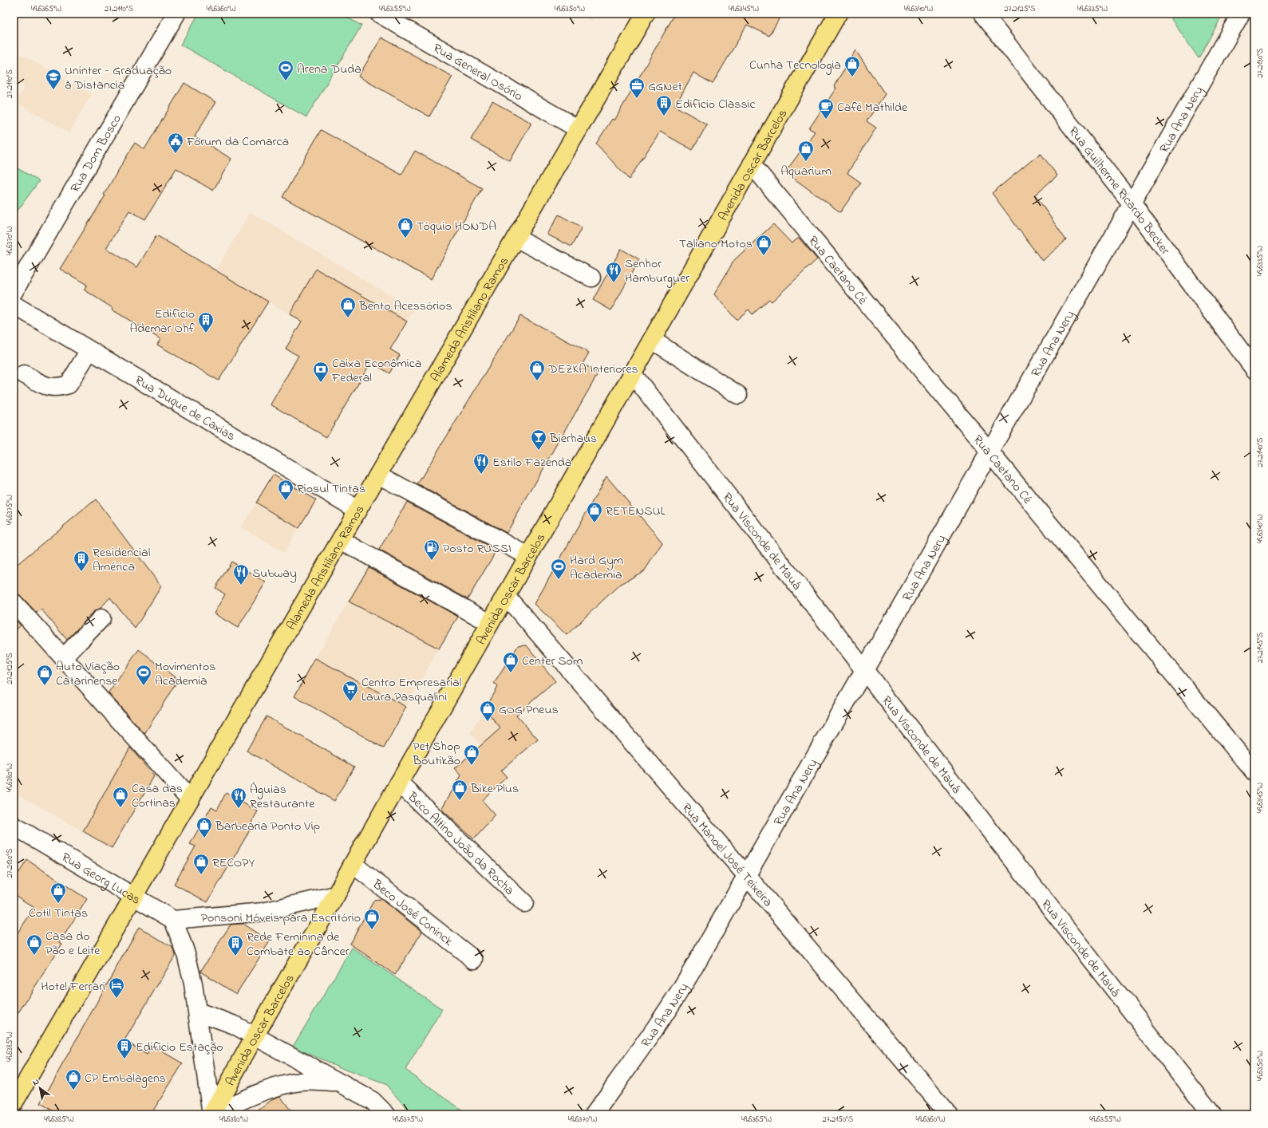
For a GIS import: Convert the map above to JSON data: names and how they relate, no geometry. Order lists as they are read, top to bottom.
{
  "streets": {
    "main road": ["Avenida Oscar Barcelos", "Alameda Aristiliano Ramos"],
    "street": [
      "Rua General Osório",
      "Rua Ana Nery",
      "Rua Dom Bosco",
      "Rua Guilherme Ricardo Becker",
      "Rua Caetano Cé",
      "Rua Duque de Caxias",
      "Rua Visconde de Mauá",
      "Beco Altino João da Rocha",
      "Rua Manoel José Teixeira",
      "Rua Georg Lucas",
      "Beco José Coninck"
    ]
  },
  "crossings": [
    ["Rua General Osório", "Alameda Aristiliano Ramos"],
    ["Rua Ana Nery", "Rua Guilherme Ricardo Becker"],
    ["Rua Ana Nery", "Rua Caetano Cé"],
    ["Rua Ana Nery", "Rua Visconde de Mauá"],
    ["Rua Ana Nery", "Rua Manoel José Teixeira"],
    ["Avenida Oscar Barcelos", "Rua Caetano Cé"],
    ["Avenida Oscar Barcelos", "Rua Visconde de Mauá"],
    ["Avenida Oscar Barcelos", "Beco Altino João da Rocha"],
    ["Avenida Oscar Barcelos", "Rua Manoel José Teixeira"],
    ["Avenida Oscar Barcelos", "Beco José Coninck"],
    ["Alameda Aristiliano Ramos", "Rua Duque de Caxias"],
    ["Alameda Aristiliano Ramos", "Rua Georg Lucas"]
  ],
  "places": {
    "shop": [
      "Cunha Tecnologia",
      "Aquarium",
      "Tóquio HONDA",
      "Taliano Motos",
      "Bento Acessórios",
      "DEZKA Interiores",
      "Riosul Tintas",
      "RETENSUL",
      "Center Som",
      "Auto Viação Catarinense",
      "GOG Pneus",
      "Pet Shop Boutikão",
      "Bike Plus",
      "Casa das Cortinas",
      "Barbearia Ponto Vip",
      "RECOPY",
      "Cotil Tintas",
      "Ponsoni Móveis para Escritório",
      "Casa do Pão e Leite",
      "CP Embalagens"
    ],
    "sports": ["Arena Duda", "Hard Gym Academia", "Movimentos Academia"],
    "school or university": ["Uninter - Graduação à Distancia"],
    "office": ["GGNet"],
    "building": [
      "Edifício Classic",
      "Edifício Ademar Ohf",
      "Residencial América",
      "Rede Feminina de Combate ao Câncer",
      "Edifício Estação"
    ],
    "cafe": ["Café Mathilde"],
    "public building": ["Fórum da Comarca"],
    "restaurant": [
      "Senhor Hamburguer",
      "Estilo Fazenda",
      "Subway",
      "Águias Restaurante"
    ],
    "bank": ["Caixa Econômica Federal"],
    "bar": ["Bierhaus"],
    "fuel station": ["Posto RUSSI"],
    "supermarket": ["Centro Empresarial Laura Pasqualini"],
    "hotel": ["Hotel Ferrari"]
  },
  "north": "top left",
  "coordinates": [
    "49.6365°W",
    "27.2110°S",
    "49.6360°W",
    "49.6355°W",
    "49.6350°W",
    "49.6345°W",
    "49.6340°W",
    "27.2125°S",
    "49.6335°W",
    "27.2130°S",
    "49.6370°W",
    "27.2140°S",
    "49.6375°W",
    "27.2145°S",
    "49.6380°W",
    "49.6385°W",
    "27.2150°S"
  ]
}
